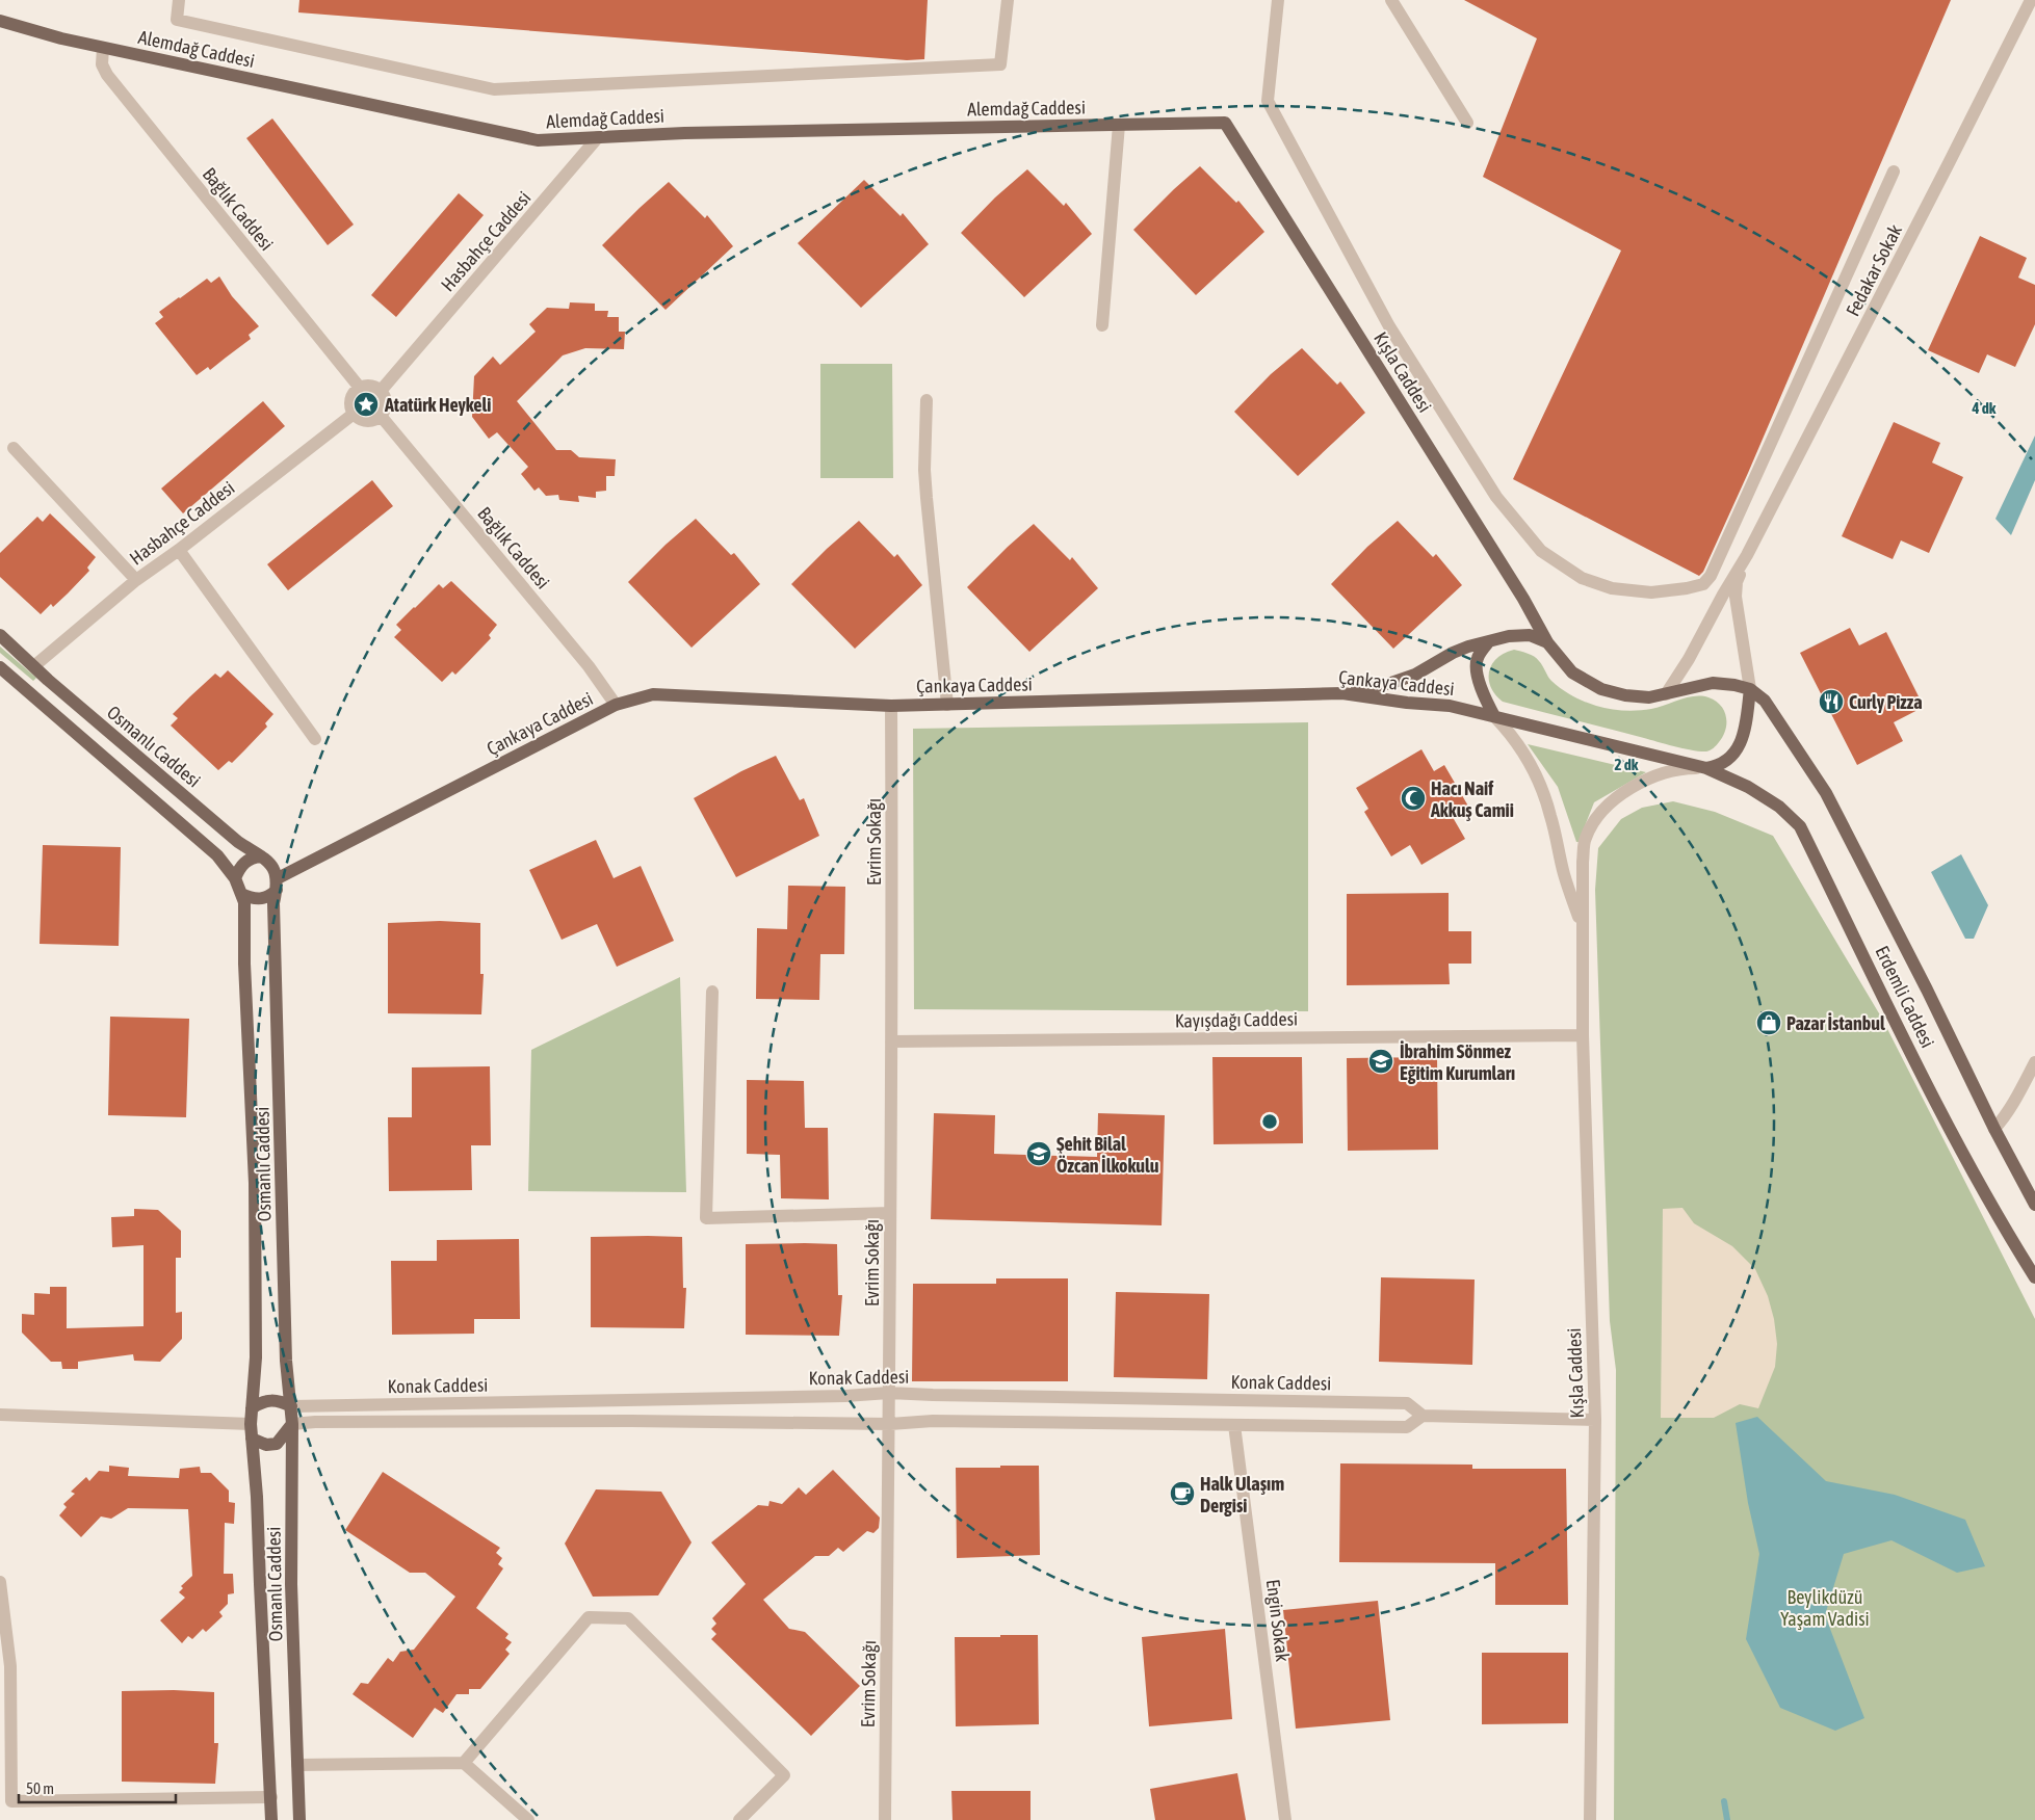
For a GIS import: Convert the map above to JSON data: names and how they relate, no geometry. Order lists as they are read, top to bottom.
{
  "streets": {
    "main road": [
      "Alemdağ Caddesi",
      "Kışla Caddesi",
      "Çankaya Caddesi",
      "Osmanlı Caddesi",
      "Erdemli Caddesi"
    ],
    "street": [
      "Bağlık Caddesi",
      "Hasbahçe Caddesi",
      "Fedakar Sokak",
      "Evrim Sokağı",
      "Kayışdağı Caddesi",
      "Konak Caddesi",
      "Engin Sokak"
    ]
  },
  "crossings": [
    ["Alemdağ Caddesi", "Bağlık Caddesi"],
    ["Alemdağ Caddesi", "Hasbahçe Caddesi"],
    ["Alemdağ Caddesi", "Kışla Caddesi"],
    ["Bağlık Caddesi", "Hasbahçe Caddesi"],
    ["Bağlık Caddesi", "Çankaya Caddesi"],
    ["Kışla Caddesi", "Çankaya Caddesi"],
    ["Kışla Caddesi", "Erdemli Caddesi"],
    ["Kışla Caddesi", "Kayışdağı Caddesi"],
    ["Kışla Caddesi", "Konak Caddesi"],
    ["Çankaya Caddesi", "Osmanlı Caddesi"],
    ["Çankaya Caddesi", "Evrim Sokağı"],
    ["Çankaya Caddesi", "Erdemli Caddesi"],
    ["Osmanlı Caddesi", "Konak Caddesi"],
    ["Evrim Sokağı", "Kayışdağı Caddesi"],
    ["Evrim Sokağı", "Konak Caddesi"],
    ["Konak Caddesi", "Engin Sokak"]
  ],
  "parks": ["Beylikdüzü Yaşam Vadisi"],
  "places": {
    "place": ["Atatürk Heykeli"],
    "restaurant": ["Curly Pizza"],
    "mosque": ["Hacı Naif Akkuş Camii"],
    "shop": ["Pazar İstanbul"],
    "school or university": ["İbrahim Sönmez Eğitim Kurumları", "Şehit Bilal Özcan İlkokulu"],
    "cafe": ["Halk Ulaşım Dergisi"]
  },
  "scale_bar": "50 m",
  "rings": ["4 dk", "2 dk"]
}
